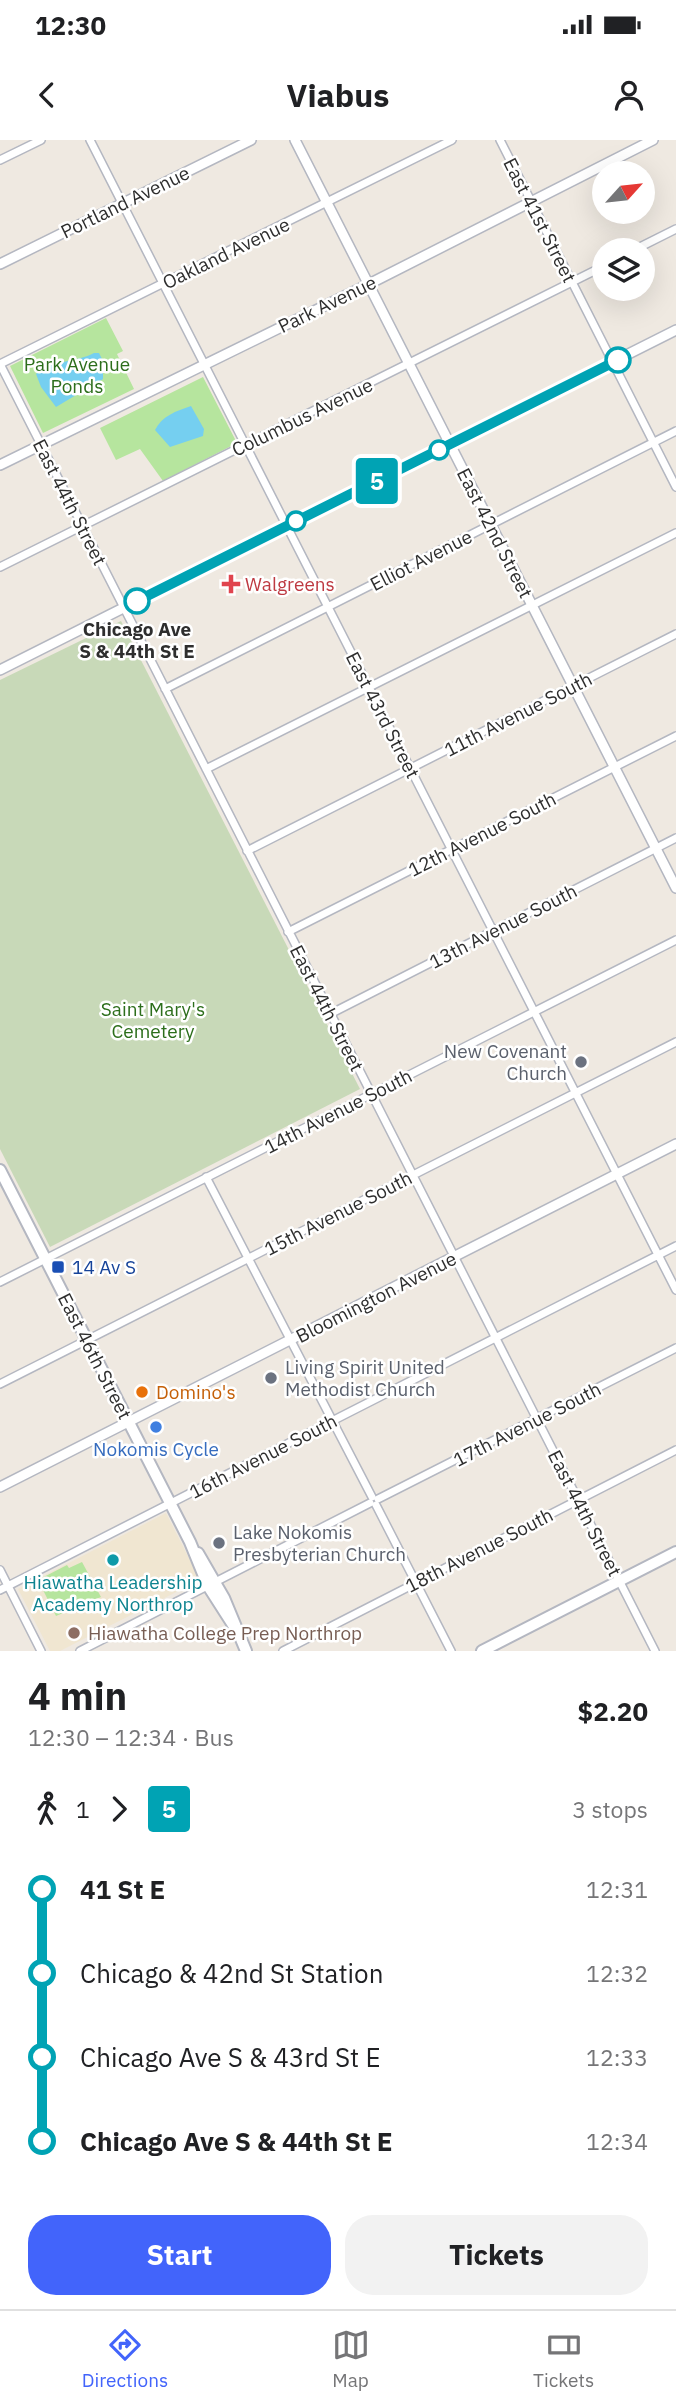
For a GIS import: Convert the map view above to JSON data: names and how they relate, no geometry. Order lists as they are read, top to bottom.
{
  "streets": {
    "main road": ["East 46th Street"],
    "street": [
      "Portland Avenue",
      "East 41st Street",
      "Oakland Avenue",
      "Park Avenue",
      "Columbus Avenue",
      "East 44th Street",
      "East 42nd Street",
      "Elliot Avenue",
      "11th Avenue South",
      "East 43rd Street",
      "12th Avenue South",
      "13th Avenue South",
      "14th Avenue South",
      "15th Avenue South",
      "Bloomington Avenue",
      "17th Avenue South",
      "16th Avenue South",
      "18th Avenue South"
    ]
  },
  "crossings": [
    ["Portland Avenue", "East 43rd Street"],
    ["East 41st Street", "Park Avenue"],
    ["East 41st Street", "Columbus Avenue"],
    ["East 41st Street", "Elliot Avenue"],
    ["Oakland Avenue", "East 44th Street"],
    ["Oakland Avenue", "East 42nd Street"],
    ["Oakland Avenue", "East 43rd Street"],
    ["Park Avenue", "East 44th Street"],
    ["Park Avenue", "East 42nd Street"],
    ["Park Avenue", "East 43rd Street"],
    ["Columbus Avenue", "East 44th Street"],
    ["Columbus Avenue", "East 42nd Street"],
    ["Columbus Avenue", "East 43rd Street"],
    ["East 44th Street", "Elliot Avenue"],
    ["East 44th Street", "11th Avenue South"],
    ["East 44th Street", "12th Avenue South"],
    ["East 44th Street", "13th Avenue South"],
    ["East 44th Street", "14th Avenue South"],
    ["East 44th Street", "15th Avenue South"],
    ["East 44th Street", "Bloomington Avenue"],
    ["East 44th Street", "17th Avenue South"],
    ["East 44th Street", "16th Avenue South"],
    ["East 44th Street", "18th Avenue South"],
    ["East 42nd Street", "Elliot Avenue"],
    ["East 42nd Street", "11th Avenue South"],
    ["East 42nd Street", "12th Avenue South"],
    ["East 42nd Street", "13th Avenue South"],
    ["Elliot Avenue", "East 43rd Street"],
    ["11th Avenue South", "East 43rd Street"],
    ["East 43rd Street", "12th Avenue South"],
    ["East 43rd Street", "13th Avenue South"],
    ["East 43rd Street", "14th Avenue South"],
    ["East 43rd Street", "15th Avenue South"],
    ["East 43rd Street", "Bloomington Avenue"],
    ["East 43rd Street", "16th Avenue South"],
    ["14th Avenue South", "East 46th Street"],
    ["15th Avenue South", "East 46th Street"],
    ["Bloomington Avenue", "East 46th Street"],
    ["East 46th Street", "17th Avenue South"],
    ["East 46th Street", "16th Avenue South"]
  ],
  "parks": ["Park Avenue Ponds", "Saint Mary's Cemetery"],
  "places": {
    "health": ["Walgreens"],
    "other": [
      "Chicago Ave S & 44th St E",
      "New Covenant Church",
      "Living Spirit United Methodist Church",
      "Domino's",
      "Nokomis Cycle",
      "Lake Nokomis Presbyterian Church",
      "Hiawatha Leadership Academy Northrop",
      "Hiawatha College Prep Northrop"
    ],
    "transit": ["14 Av S"]
  },
  "lines": ["bus line 5"],
  "north": "top right",
  "page": {
    "status": "12:30",
    "header": "Viabus",
    "on_map": "5",
    "heading": ["4 min", "12:30 – 12:34 · Bus", "$2.20"],
    "legs": ["1", "5", "3 stops"],
    "list": [
      {
        "name": "41 St E",
        "value": "12:31"
      },
      {
        "name": "Chicago & 42nd St Station",
        "value": "12:32"
      },
      {
        "name": "Chicago Ave S & 43rd St E",
        "value": "12:33"
      },
      {
        "name": "Chicago Ave S & 44th St E",
        "value": "12:34"
      }
    ],
    "buttons": ["Start", "Tickets"],
    "tabs": ["Directions", "Map", "Tickets"]
  }
}
